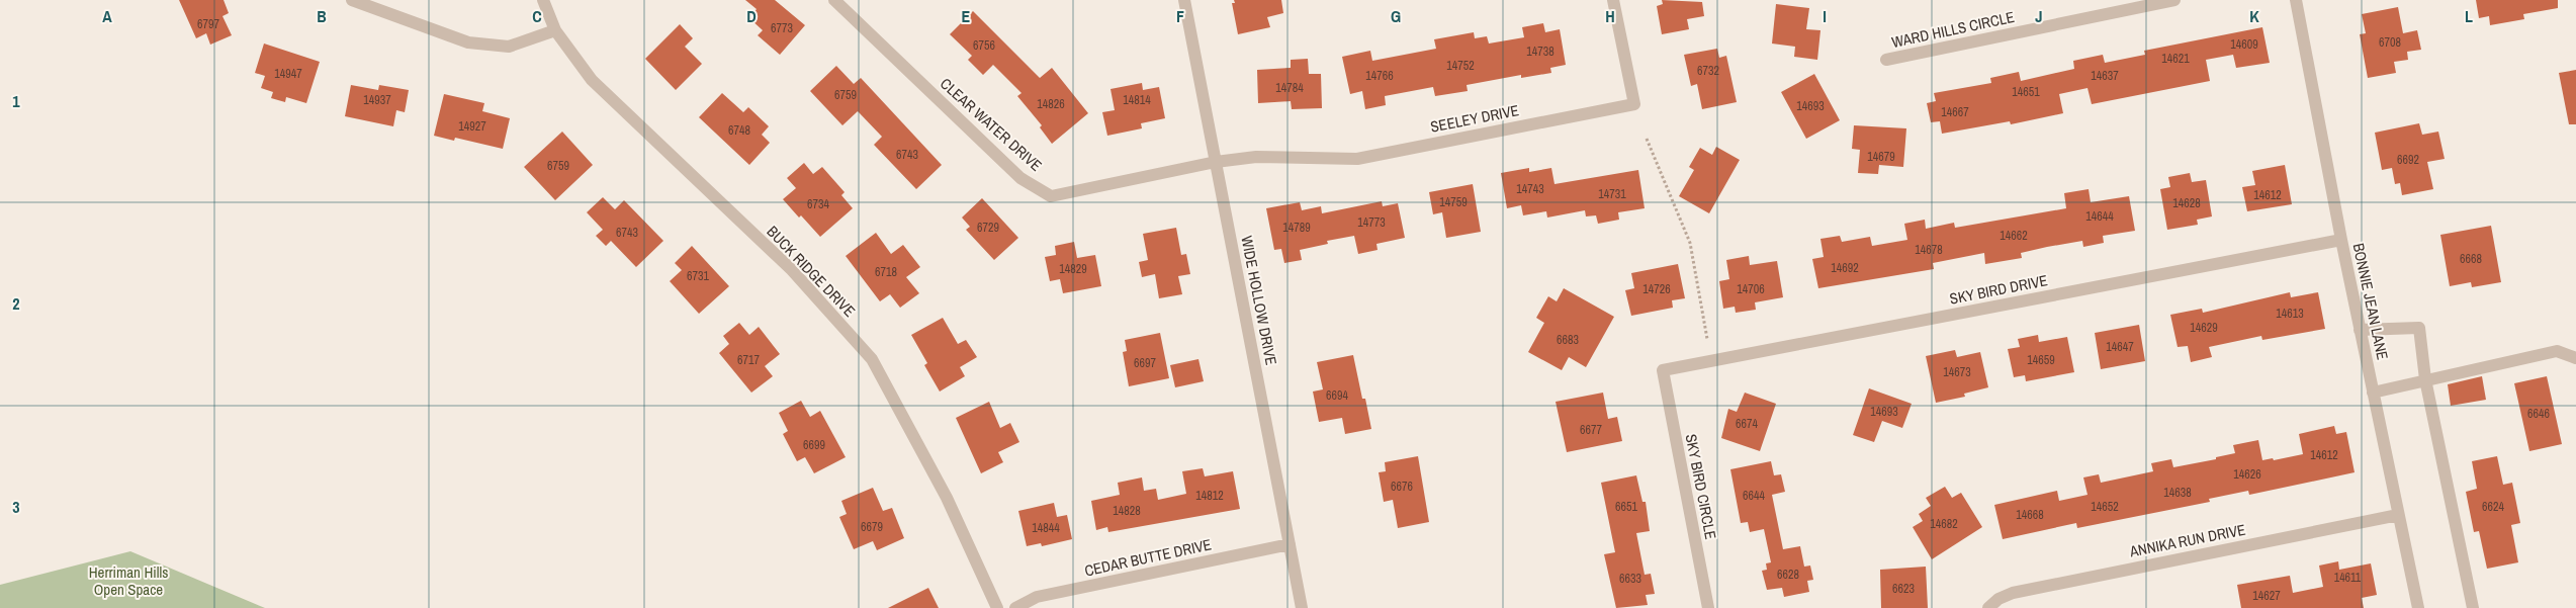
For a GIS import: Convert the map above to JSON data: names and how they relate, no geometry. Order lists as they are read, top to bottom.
{
  "streets": {
    "street": [
      "WARD HILLS CIRCLE",
      "SEELEY DRIVE",
      "CLEAR WATER DRIVE",
      "BUCK RIDGE DRIVE",
      "SKY BIRD DRIVE",
      "WIDE HOLLOW DRIVE",
      "BONNIE JEAN LANE",
      "SKY BIRD CIRCLE",
      "ANNIKA RUN DRIVE",
      "CEDAR BUTTE DRIVE"
    ]
  },
  "crossings": [
    ["SEELEY DRIVE", "CLEAR WATER DRIVE"],
    ["SEELEY DRIVE", "WIDE HOLLOW DRIVE"],
    ["CLEAR WATER DRIVE", "WIDE HOLLOW DRIVE"],
    ["SKY BIRD DRIVE", "BONNIE JEAN LANE"],
    ["SKY BIRD DRIVE", "SKY BIRD CIRCLE"],
    ["WIDE HOLLOW DRIVE", "CEDAR BUTTE DRIVE"],
    ["BONNIE JEAN LANE", "ANNIKA RUN DRIVE"]
  ],
  "parks": ["Herriman Hills Open Space"],
  "house_numbers": [
    "6797",
    "6773",
    "6708",
    "14609",
    "6756",
    "14738",
    "14621",
    "14752",
    "6732",
    "14947",
    "14766",
    "14637",
    "14784",
    "14651",
    "6759",
    "14937",
    "14814",
    "14826",
    "14693",
    "14667",
    "14927",
    "6748",
    "6743",
    "14679",
    "6692",
    "6759",
    "14743",
    "14731",
    "14612",
    "14759",
    "14628",
    "6734",
    "14644",
    "14773",
    "6729",
    "14789",
    "6743",
    "14662",
    "14678",
    "6668",
    "14692",
    "14829",
    "6718",
    "6731",
    "14726",
    "14706",
    "14613",
    "14629",
    "6683",
    "14647",
    "6717",
    "14659",
    "6697",
    "14673",
    "6694",
    "14693",
    "6646",
    "6674",
    "6677",
    "6699",
    "14612",
    "14626",
    "6676",
    "14638",
    "14812",
    "6644",
    "6651",
    "14652",
    "6624",
    "14828",
    "14668",
    "14682",
    "6679",
    "14844",
    "6628",
    "14611",
    "6633",
    "6623",
    "14627"
  ],
  "grid": {
    "columns": [
      "A",
      "B",
      "C",
      "D",
      "E",
      "F",
      "G",
      "H",
      "I",
      "J",
      "K",
      "L"
    ],
    "rows": ["1", "2", "3"]
  }
}
